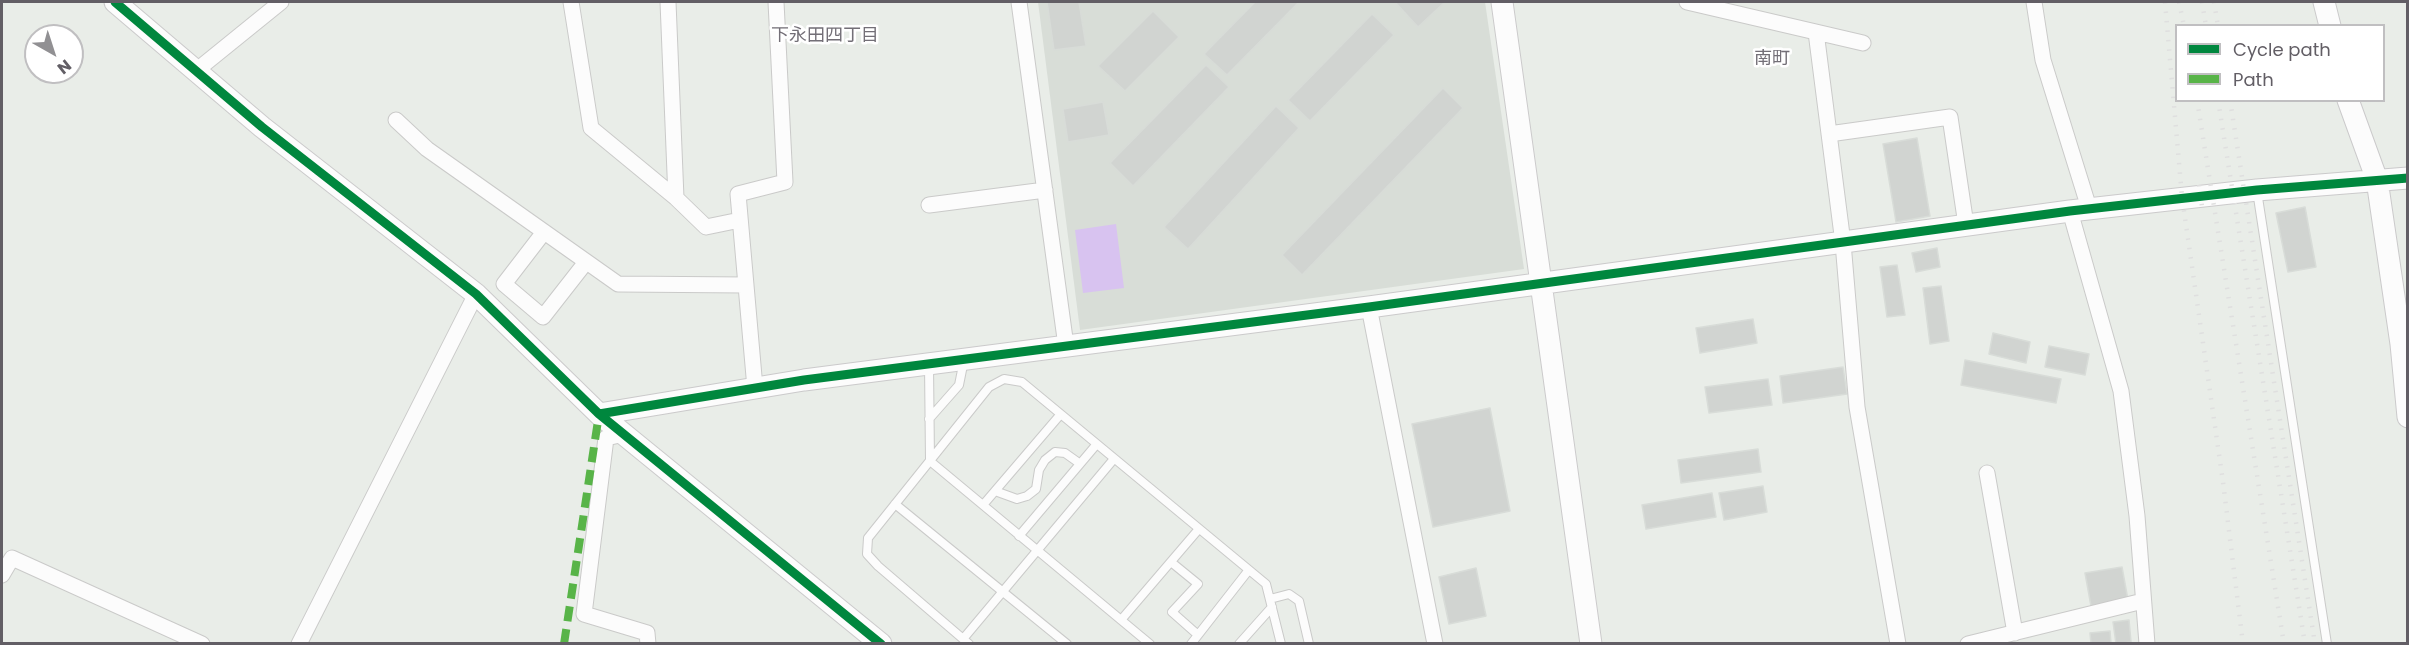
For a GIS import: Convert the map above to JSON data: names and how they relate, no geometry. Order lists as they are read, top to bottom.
{
  "districts": ["下永田四丁目", "南町"],
  "legend": ["Cycle path", "Path"],
  "north": "bottom right"
}
